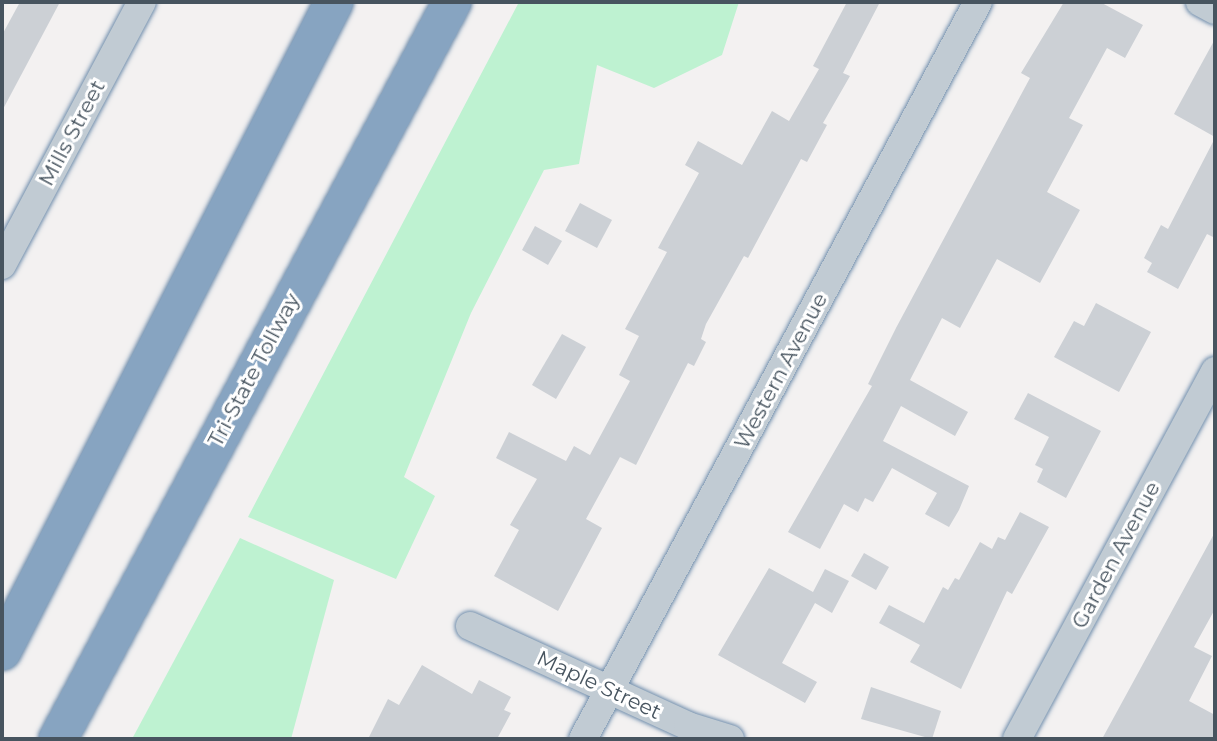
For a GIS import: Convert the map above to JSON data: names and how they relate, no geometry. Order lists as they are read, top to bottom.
{
  "streets": {
    "highway": ["Tri-State Tollway"],
    "street": [
      "Mills Street",
      "Western Avenue",
      "Garden Avenue",
      "Maple Street"
    ]
  },
  "crossings": [
    ["Western Avenue", "Maple Street"]
  ]
}
